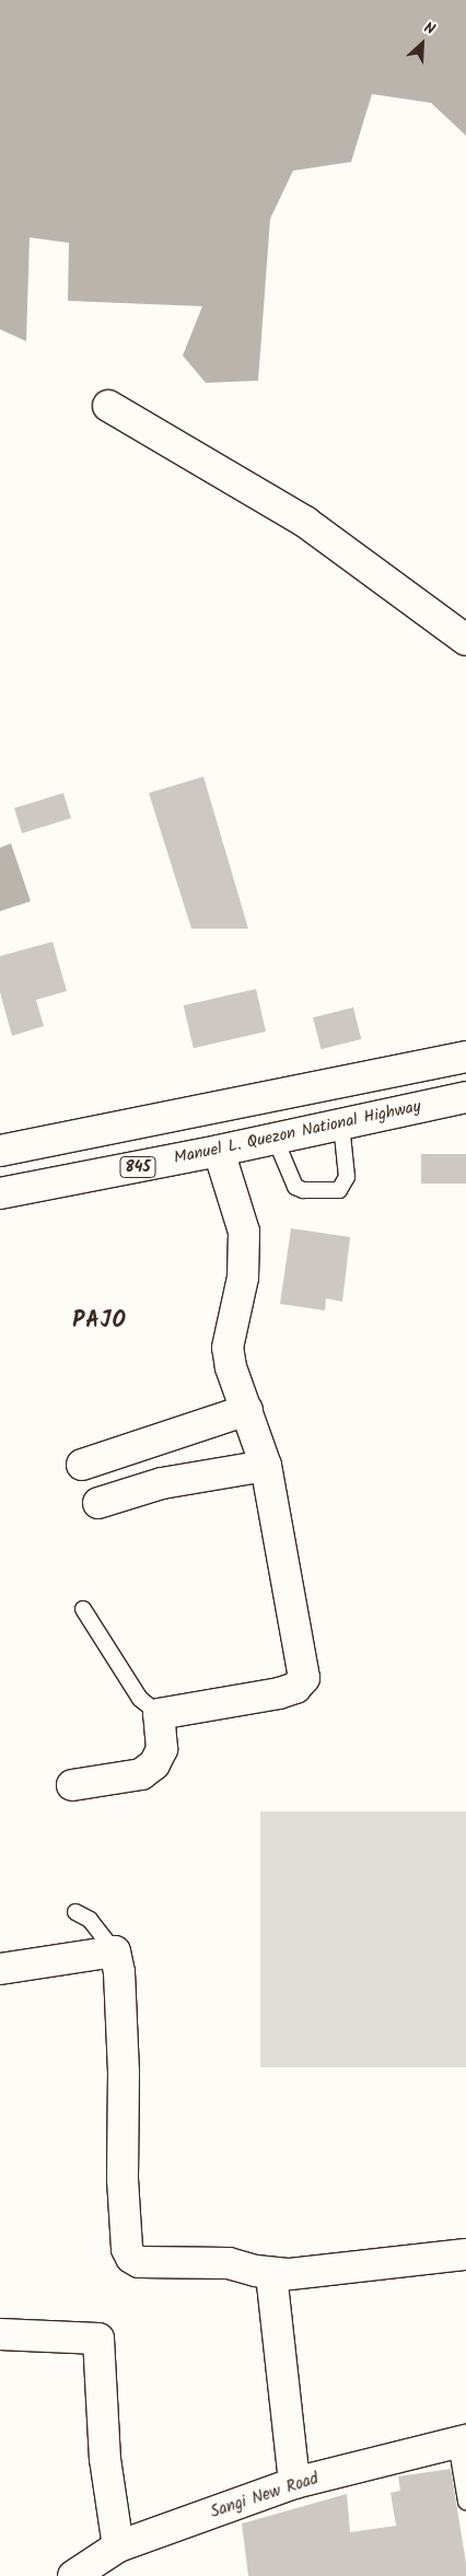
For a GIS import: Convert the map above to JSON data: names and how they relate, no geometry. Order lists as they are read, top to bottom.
{
  "streets": {
    "street": ["Manuel L. Quezon National Highway", "845", "Sangi New Road"]
  },
  "districts": ["PAJO"],
  "north": "top right"
}
